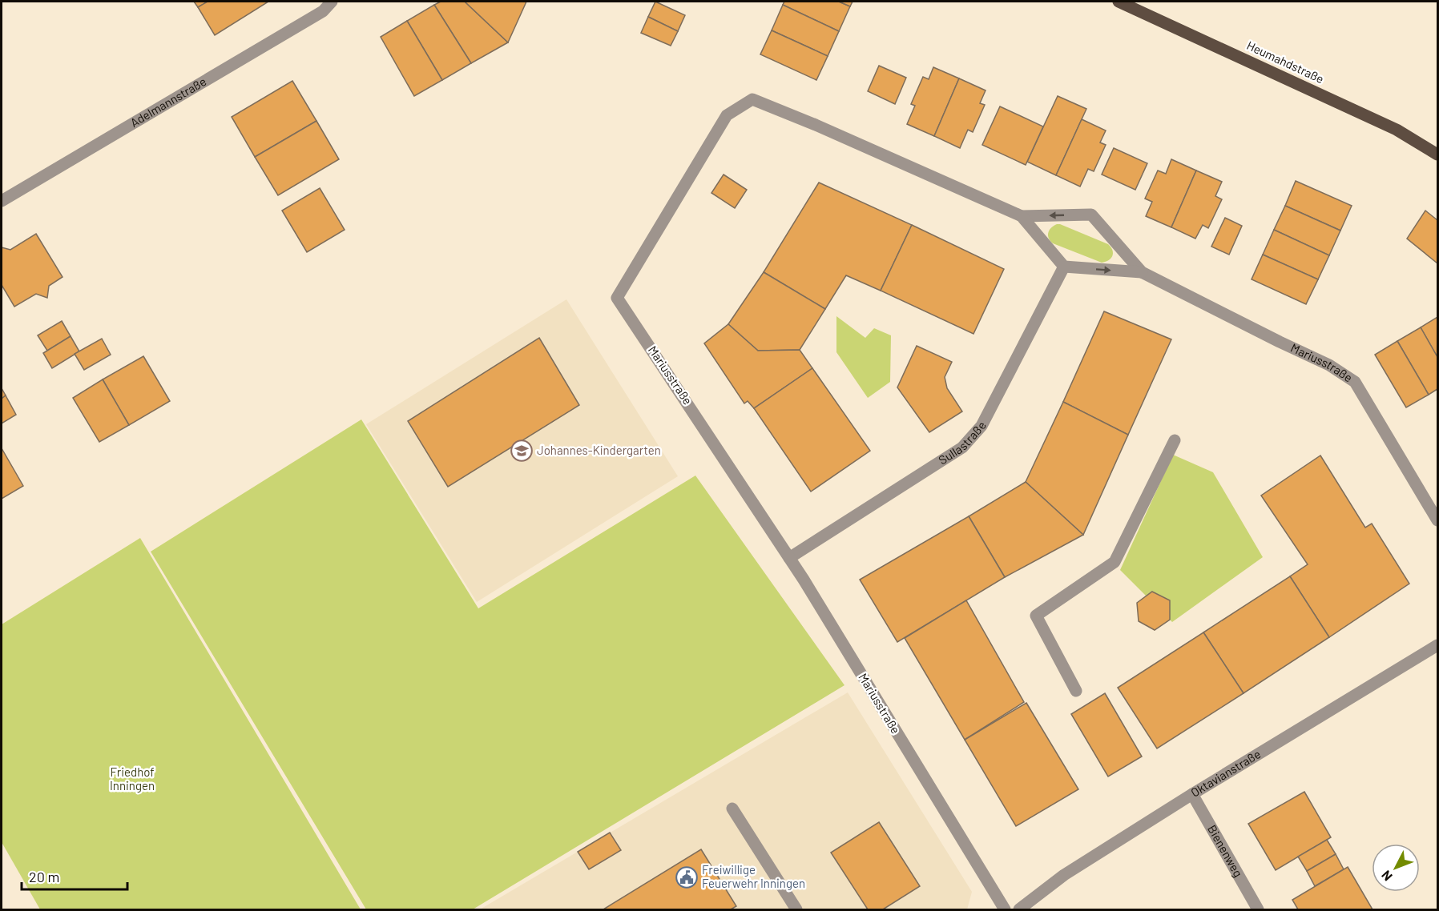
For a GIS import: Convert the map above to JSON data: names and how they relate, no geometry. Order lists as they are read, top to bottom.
{
  "streets": {
    "main road": ["Heumahdstraße"],
    "street": [
      "Adelmannstraße",
      "Mariusstraße",
      "Sullastraße",
      "Oktavianstraße",
      "Bienenweg"
    ]
  },
  "crossings": [
    ["Mariusstraße", "Sullastraße"],
    ["Oktavianstraße", "Bienenweg"]
  ],
  "parks": ["Friedhof Inningen"],
  "places": {
    "school or university": ["Johannes-Kindergarten"],
    "public building": ["Freiwillige Feuerwehr Inningen"]
  },
  "scale_bar": "20 m",
  "north": "bottom left"
}
